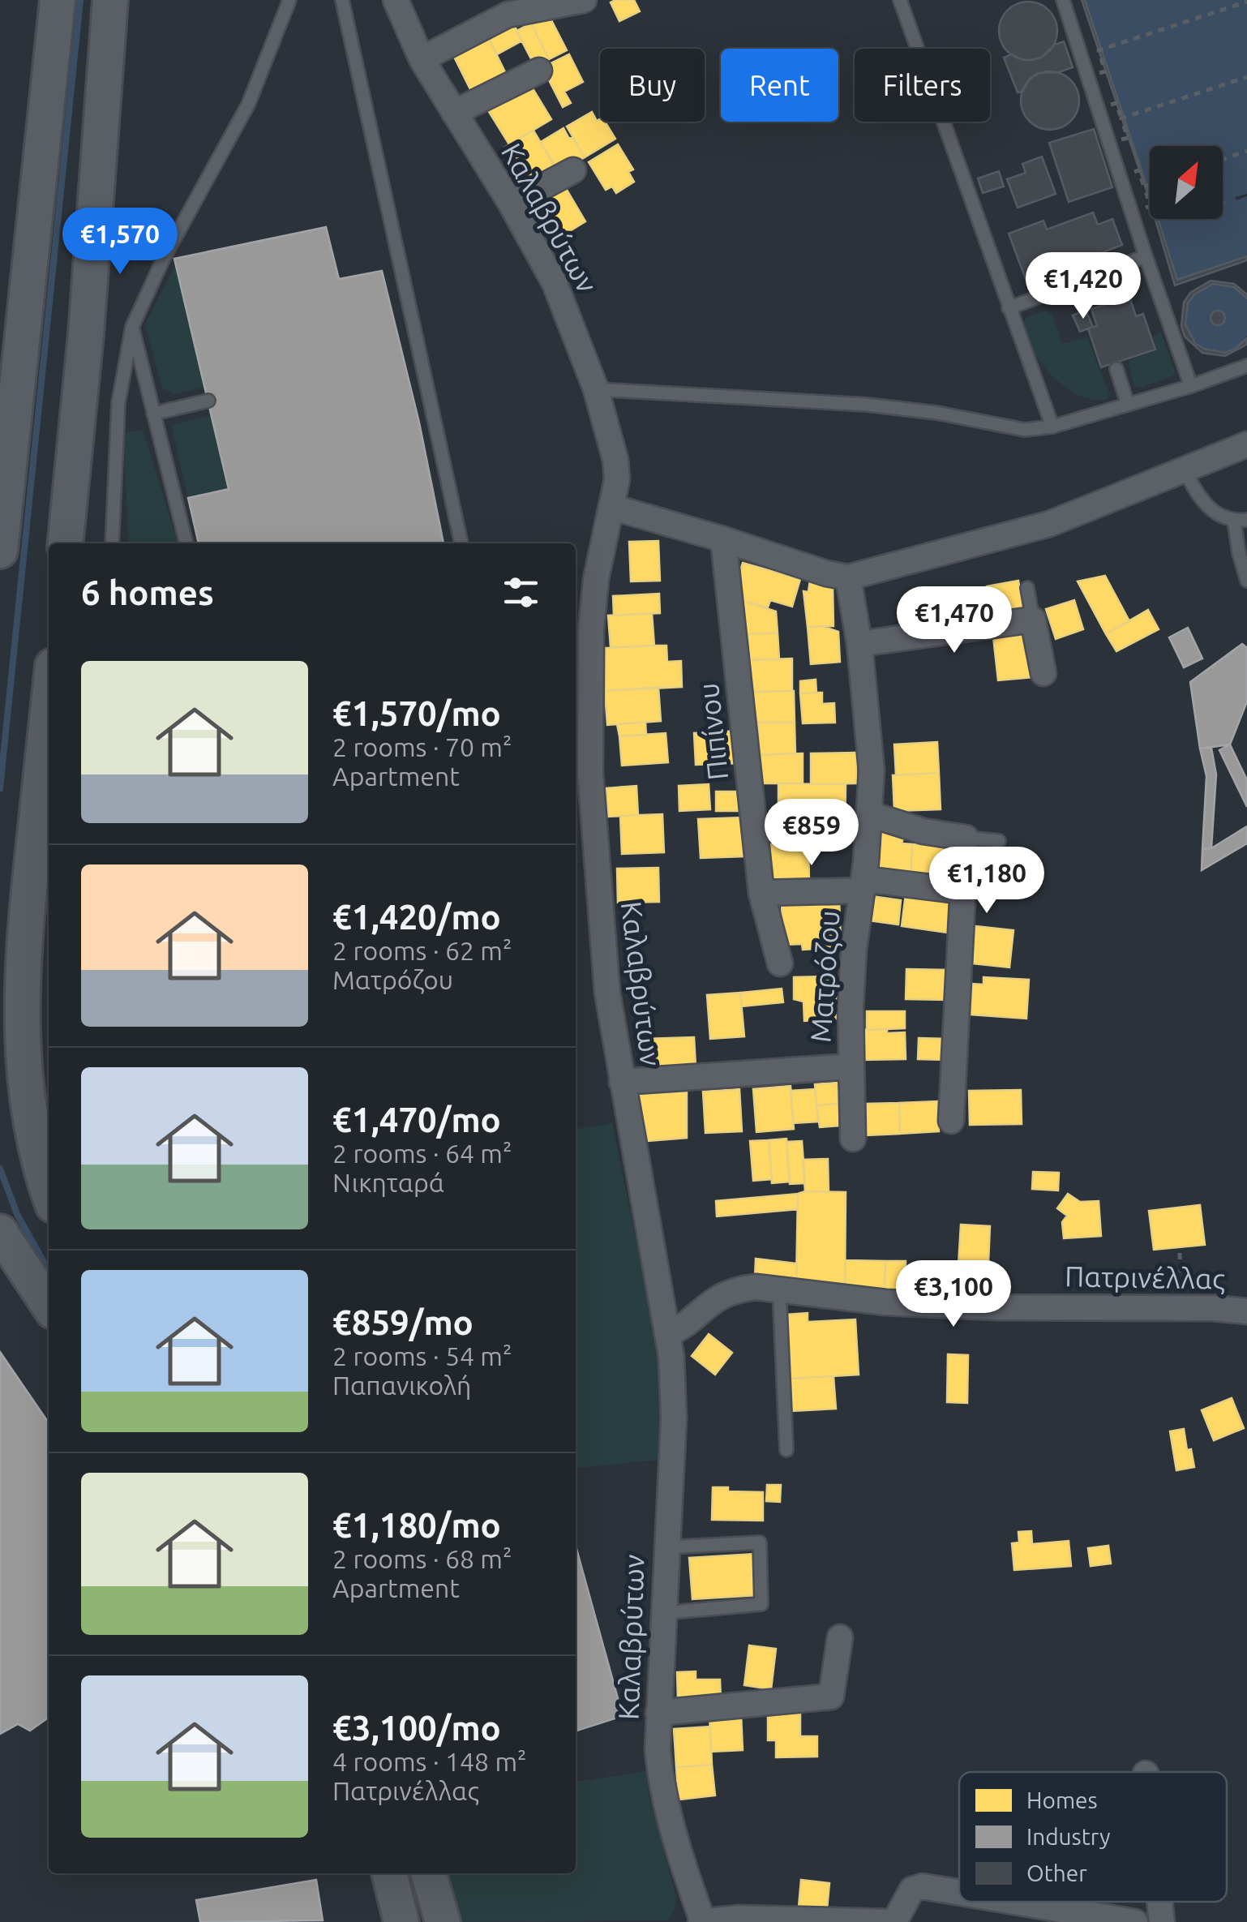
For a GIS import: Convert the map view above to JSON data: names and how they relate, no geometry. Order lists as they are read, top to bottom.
{
  "streets": {
    "street": [
      "Καλαβρύτων",
      "Πιπίνου",
      "Ματρόζου",
      "Πατρινέλλας"
    ]
  },
  "crossings": [
    ["Καλαβρύτων", "Πατρινέλλας"]
  ],
  "legend": ["Homes", "Industry", "Other"],
  "north": "top right",
  "page": {
    "chip": ["Buy", "Rent", "Filters"],
    "price": [
      "€1,570",
      "€1,420",
      "€1,470",
      "€859",
      "€1,180",
      "€3,100"
    ],
    "heading": "6 homes",
    "list": [
      {
        "name": "€1,570/mo",
        "note": "2 rooms · 70 m² · Apartment"
      },
      {
        "name": "€1,420/mo",
        "note": "2 rooms · 62 m² · Ματρόζου"
      },
      {
        "name": "€1,470/mo",
        "note": "2 rooms · 64 m² · Νικηταρά"
      },
      {
        "name": "€859/mo",
        "note": "2 rooms · 54 m² · Παπανικολή"
      },
      {
        "name": "€1,180/mo",
        "note": "2 rooms · 68 m² · Apartment"
      },
      {
        "name": "€3,100/mo",
        "note": "4 rooms · 148 m² · Πατρινέλλας"
      }
    ]
  }
}
